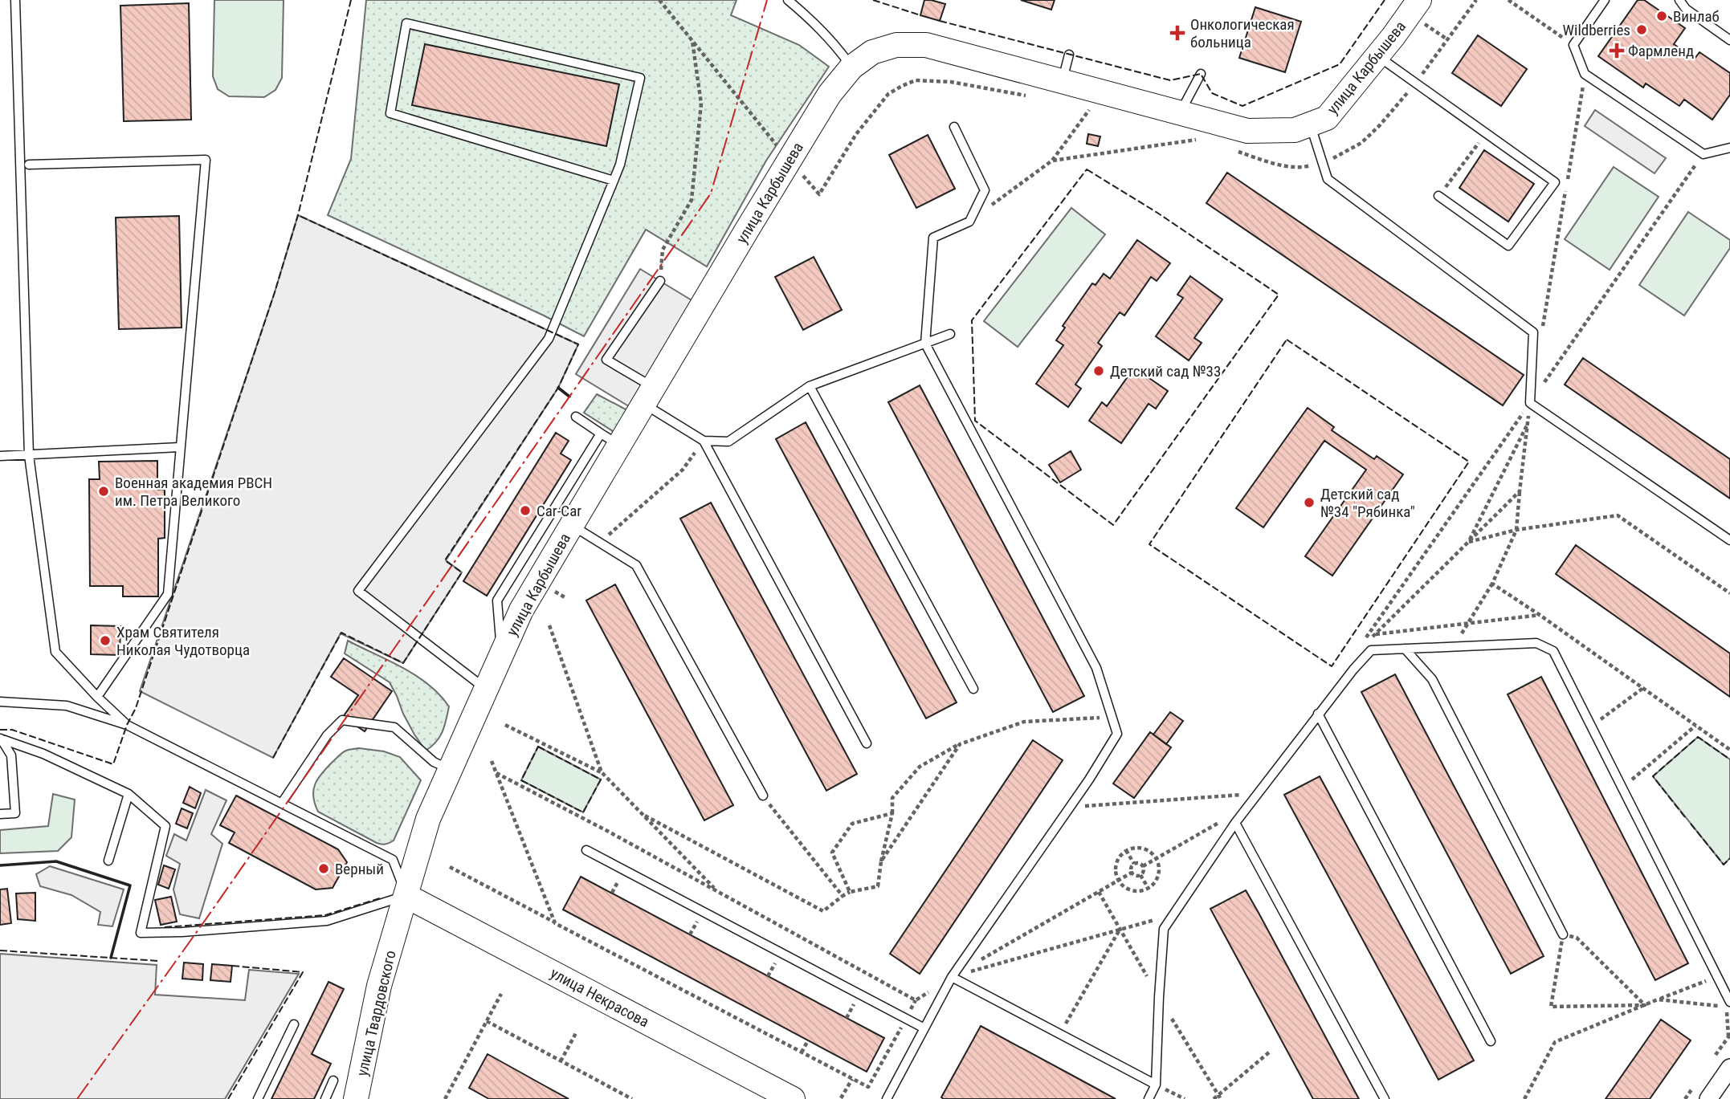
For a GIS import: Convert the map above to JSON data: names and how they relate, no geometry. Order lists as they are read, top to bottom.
{
  "streets": {
    "street": ["улица Карбышева", "улица Некрасова", "улица Твардовского"]
  },
  "crossings": [
    ["улица Карбышева", "улица Некрасова"],
    ["улица Карбышева", "улица Твардовского"],
    ["улица Некрасова", "улица Твардовского"]
  ],
  "places": {
    "other": [
      "Винлаб",
      "Wildberries",
      "Детский сад №33",
      "Военная академия РВСН им. Петра Великого",
      "Детский сад №34 \"Рябинка\"",
      "Car-Car",
      "Храм Святителя Николая Чудотворца",
      "Верный"
    ],
    "health": ["Онкологическая больница", "Фармленд"]
  }
}
